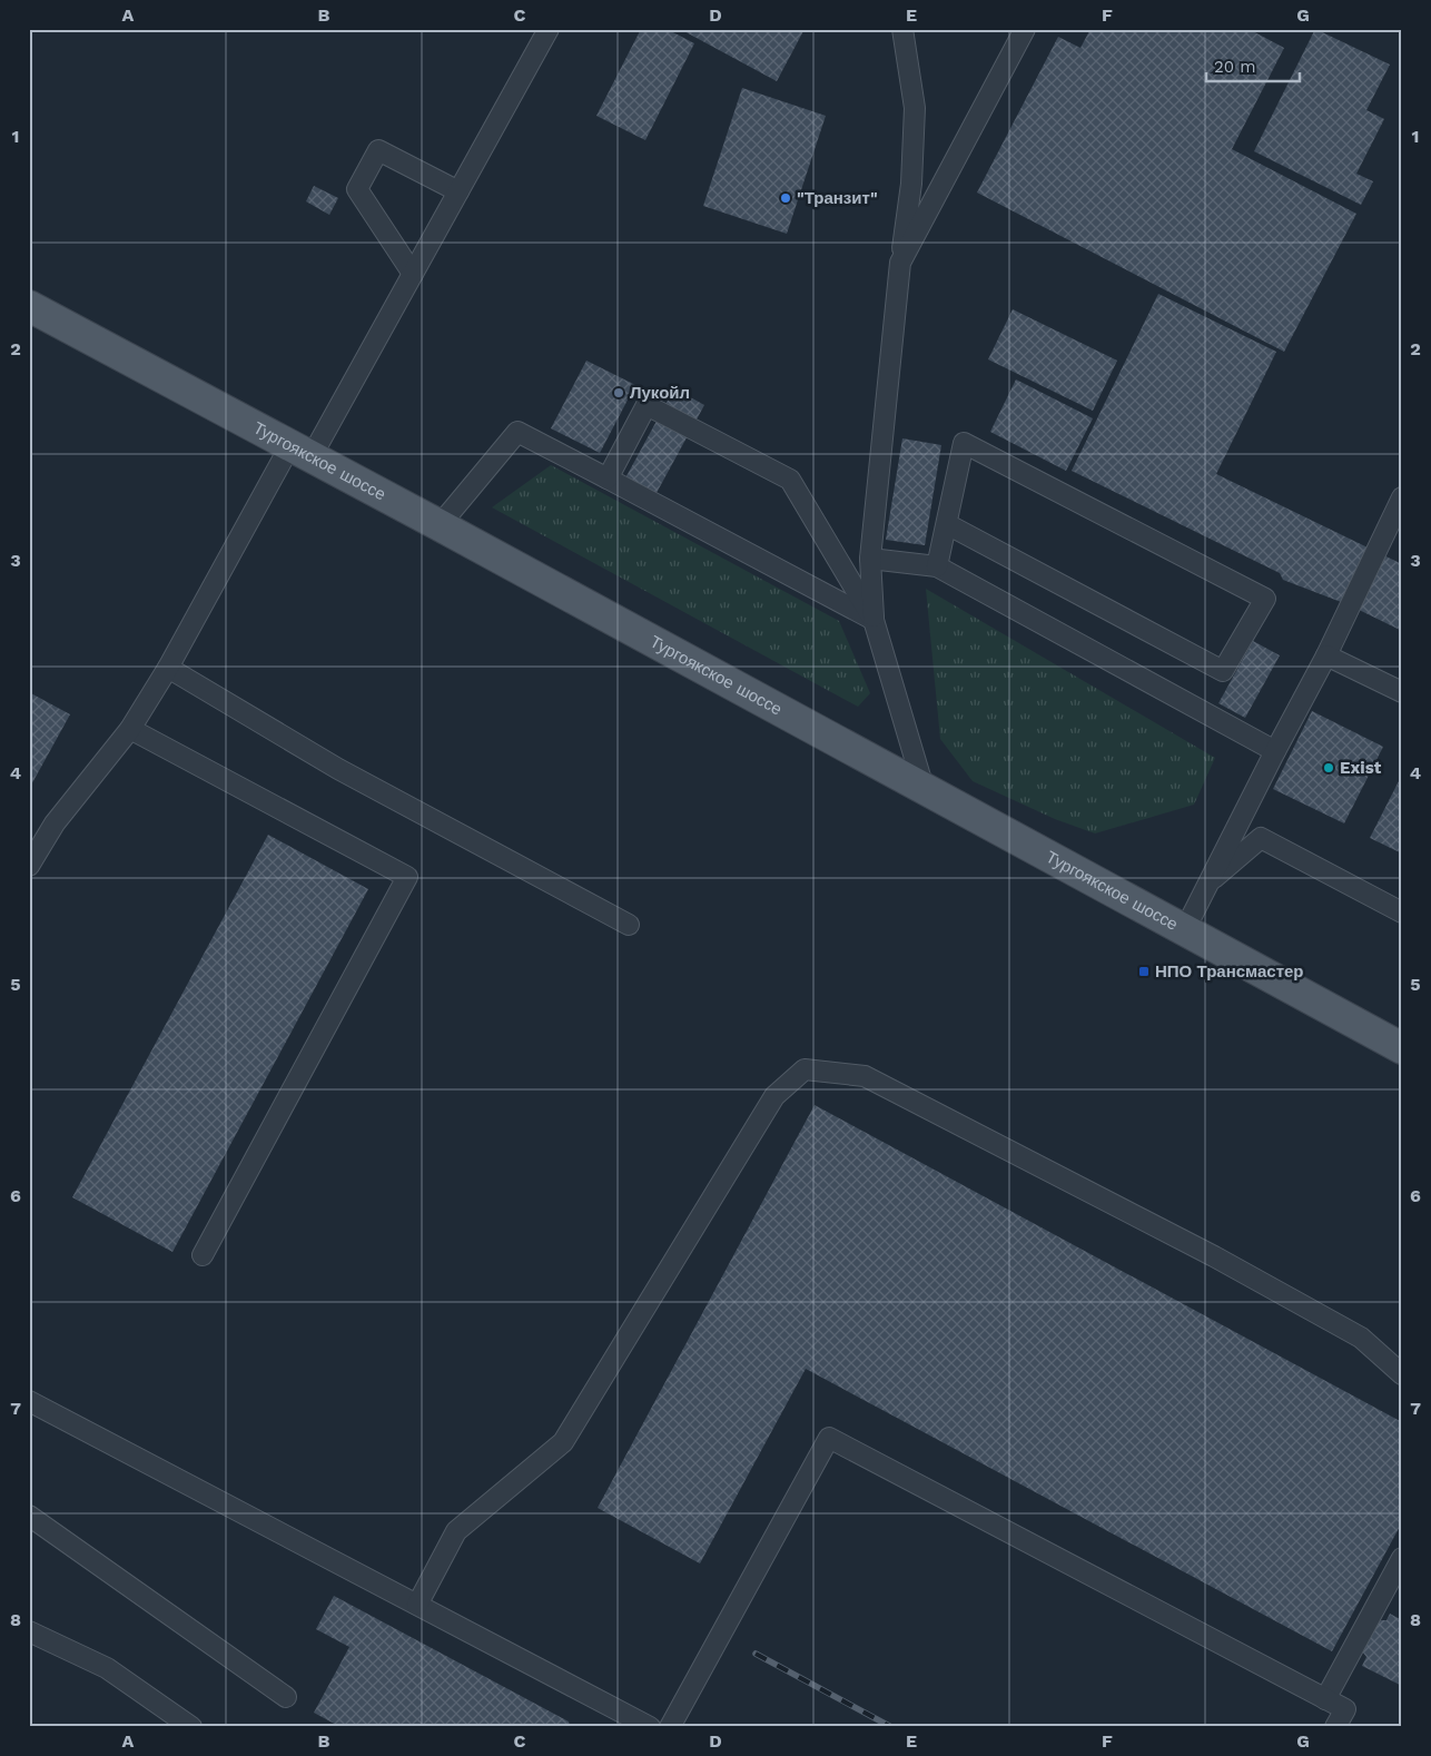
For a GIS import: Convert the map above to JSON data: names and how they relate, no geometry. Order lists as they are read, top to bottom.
{
  "streets": {
    "main road": ["Тургоякское шоссе"]
  },
  "places": {
    "other": ["\"Транзит\"", "Лукойл", "Exist"],
    "transit": ["НПО Трансмастер"]
  },
  "scale_bar": "20 m",
  "grid": {
    "columns": [
      "A",
      "B",
      "C",
      "D",
      "E",
      "F",
      "G"
    ],
    "rows": [
      "1",
      "2",
      "3",
      "4",
      "5",
      "6",
      "7",
      "8"
    ]
  }
}
